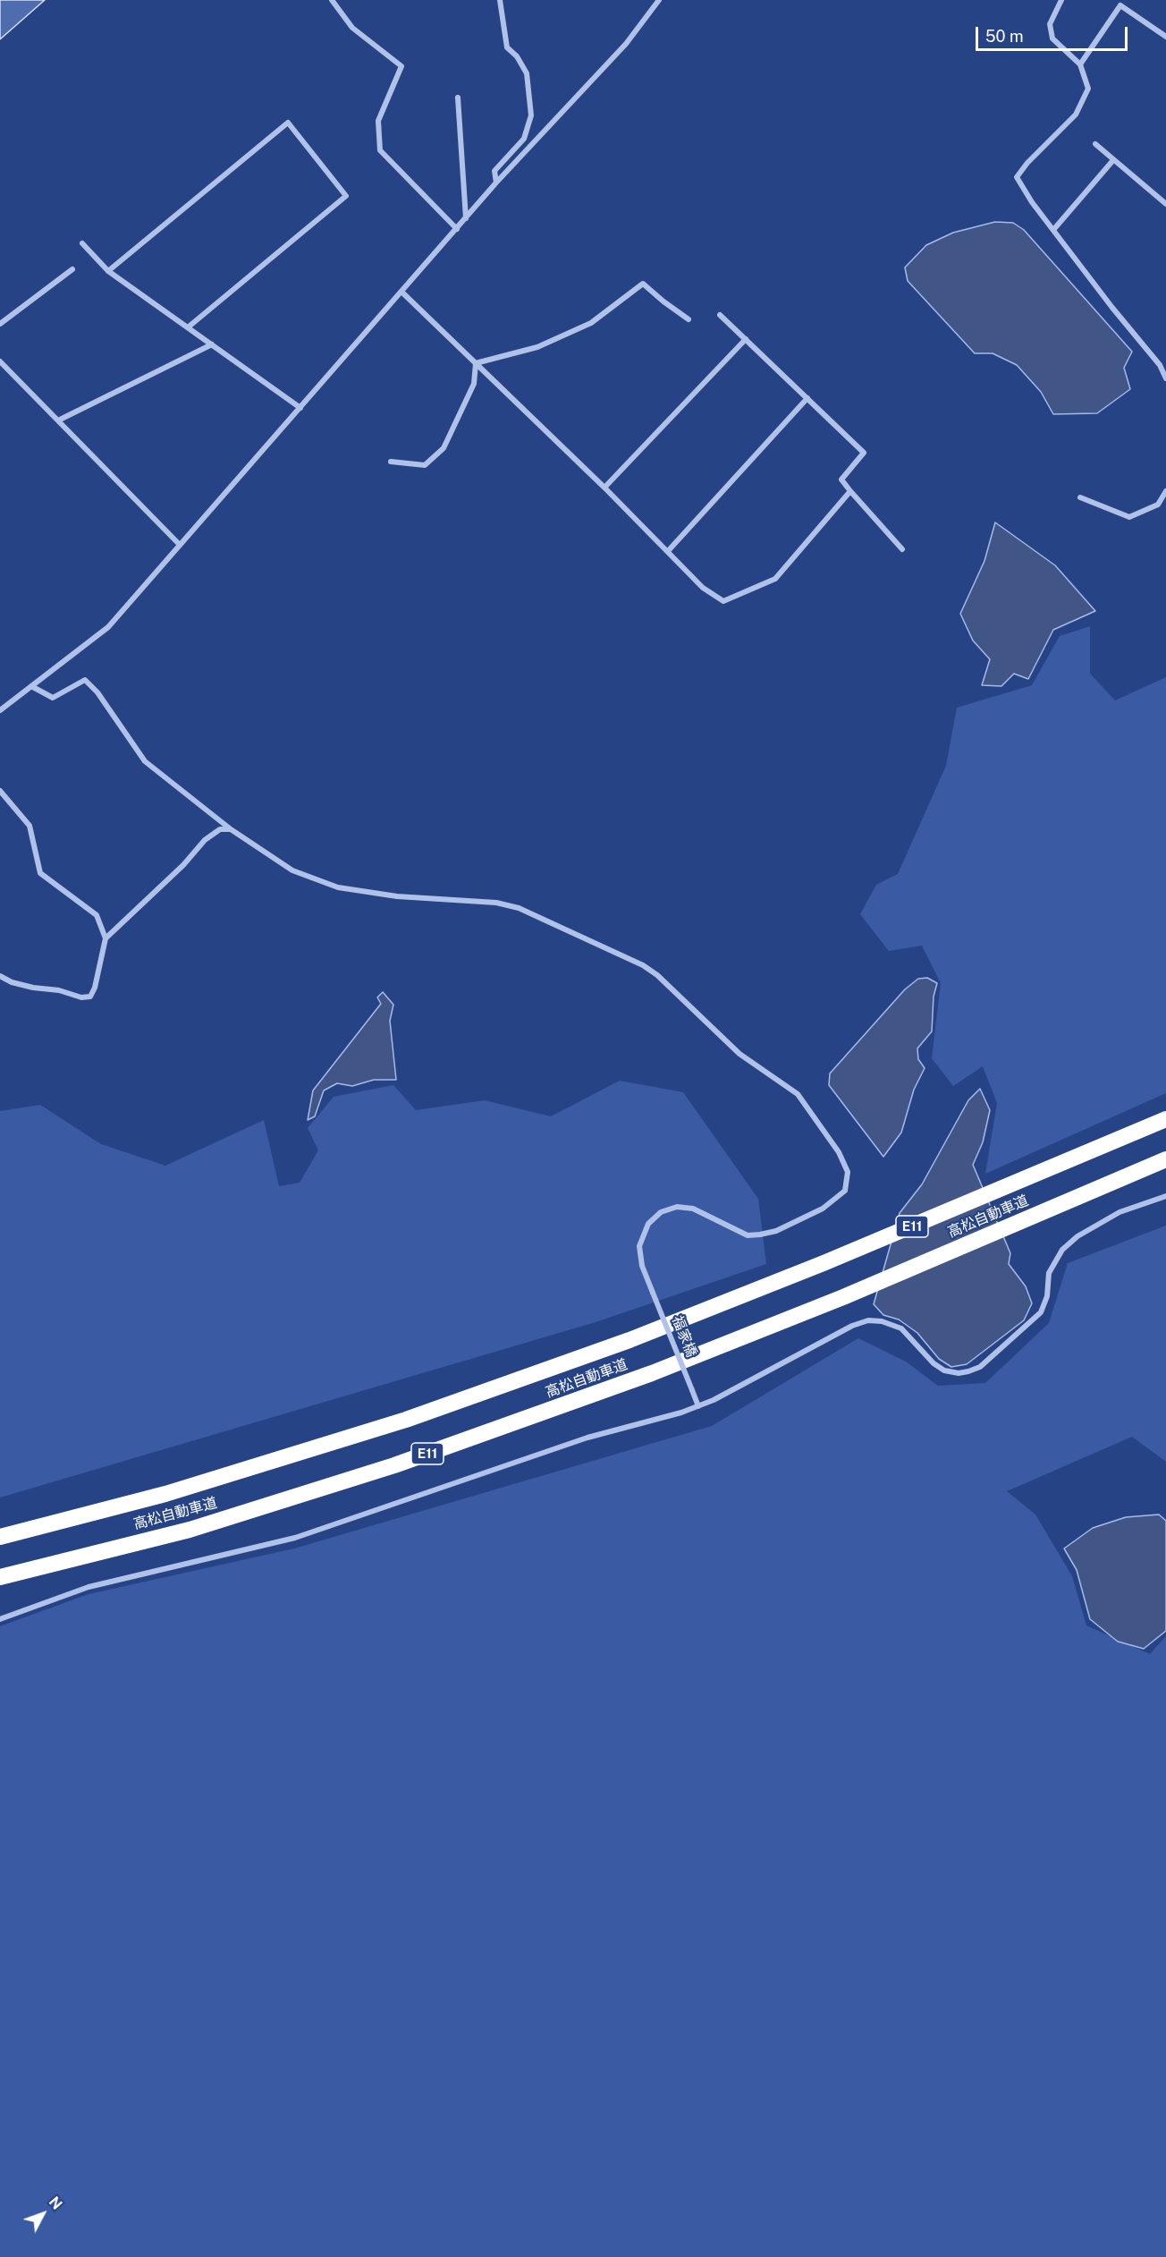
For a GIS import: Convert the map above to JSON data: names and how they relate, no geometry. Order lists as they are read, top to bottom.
{
  "streets": {
    "highway": ["高松自動車道", "E11"],
    "street": ["福家橋"]
  },
  "scale_bar": "50 m",
  "north": "top right"
}
